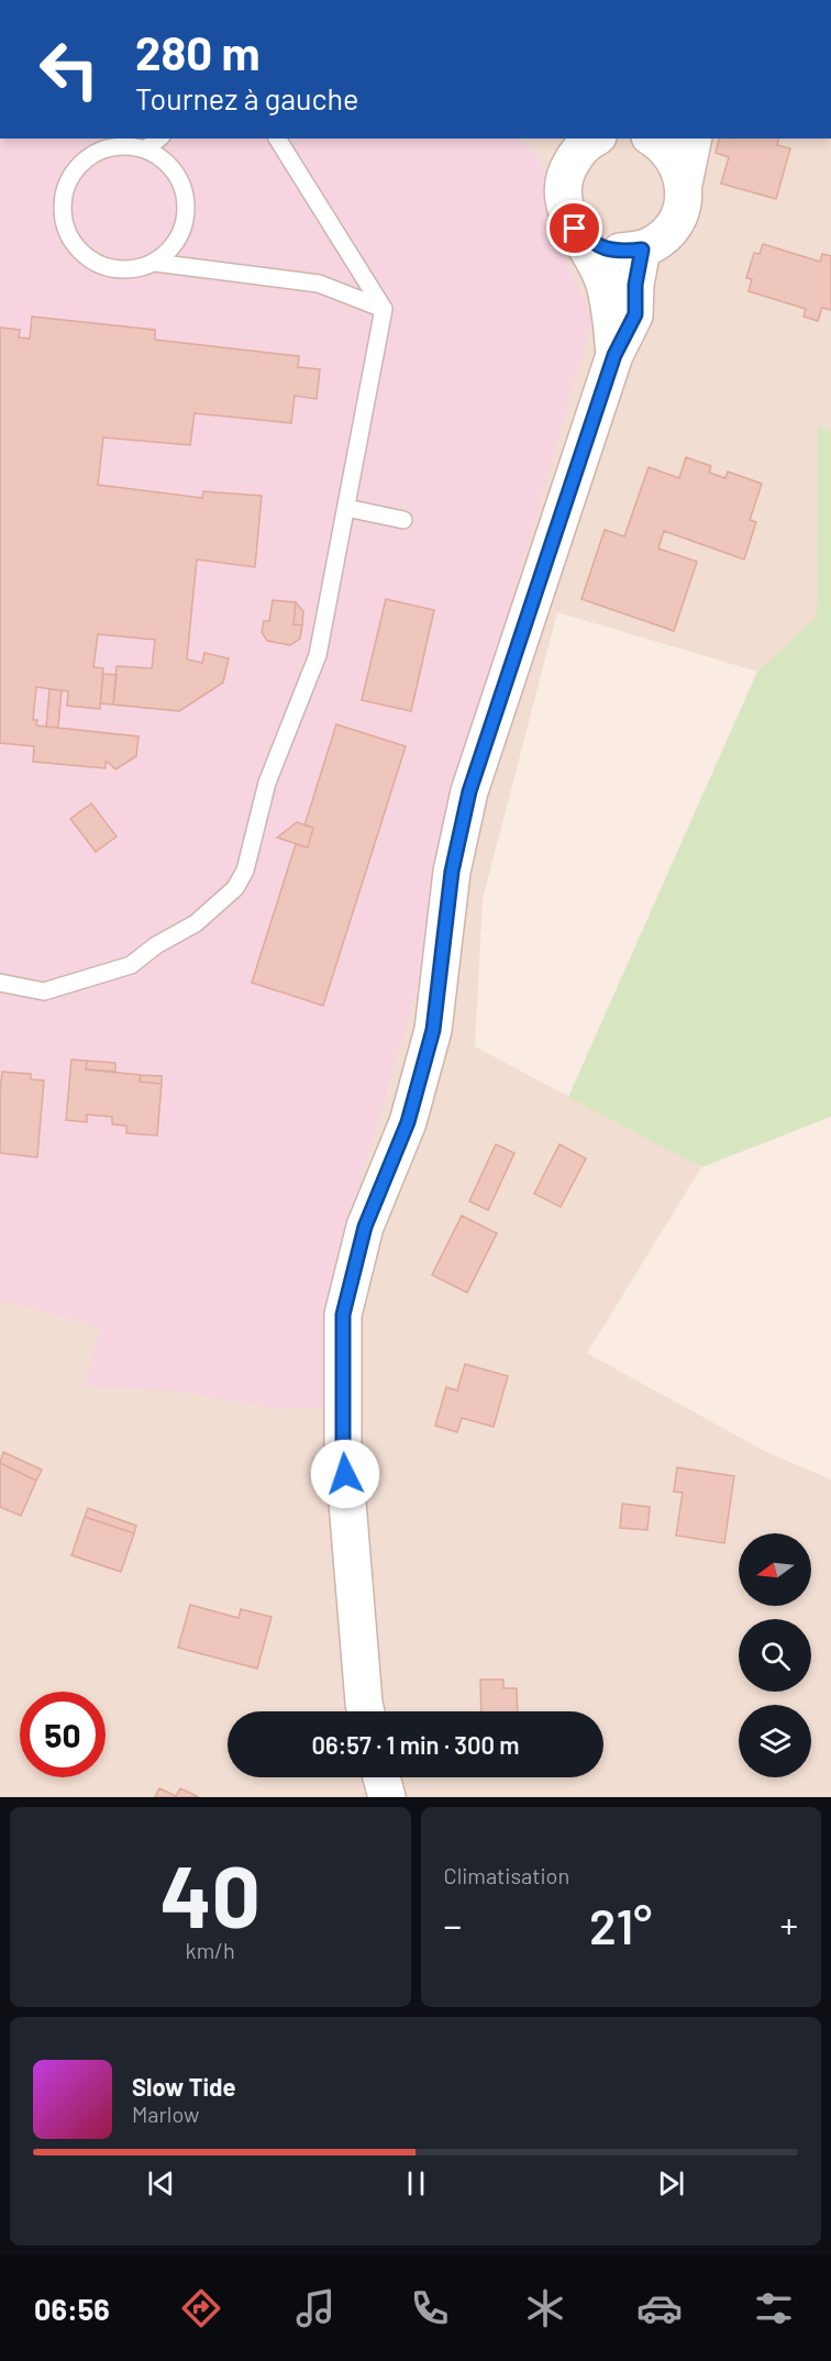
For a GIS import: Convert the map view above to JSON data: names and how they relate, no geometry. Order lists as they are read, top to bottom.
{
  "north": "left",
  "page": {
    "turn": ["280 m", "Tournez à gauche"],
    "limit": "50",
    "trip": "06:57 · 1 min · 300 m",
    "tile": [
      ["40", "km/h"],
      "Climatisation"
    ],
    "heat": ["−", "21°", "+"],
    "song": ["Slow Tide", "Marlow"],
    "tabs": "06:56"
  }
}
